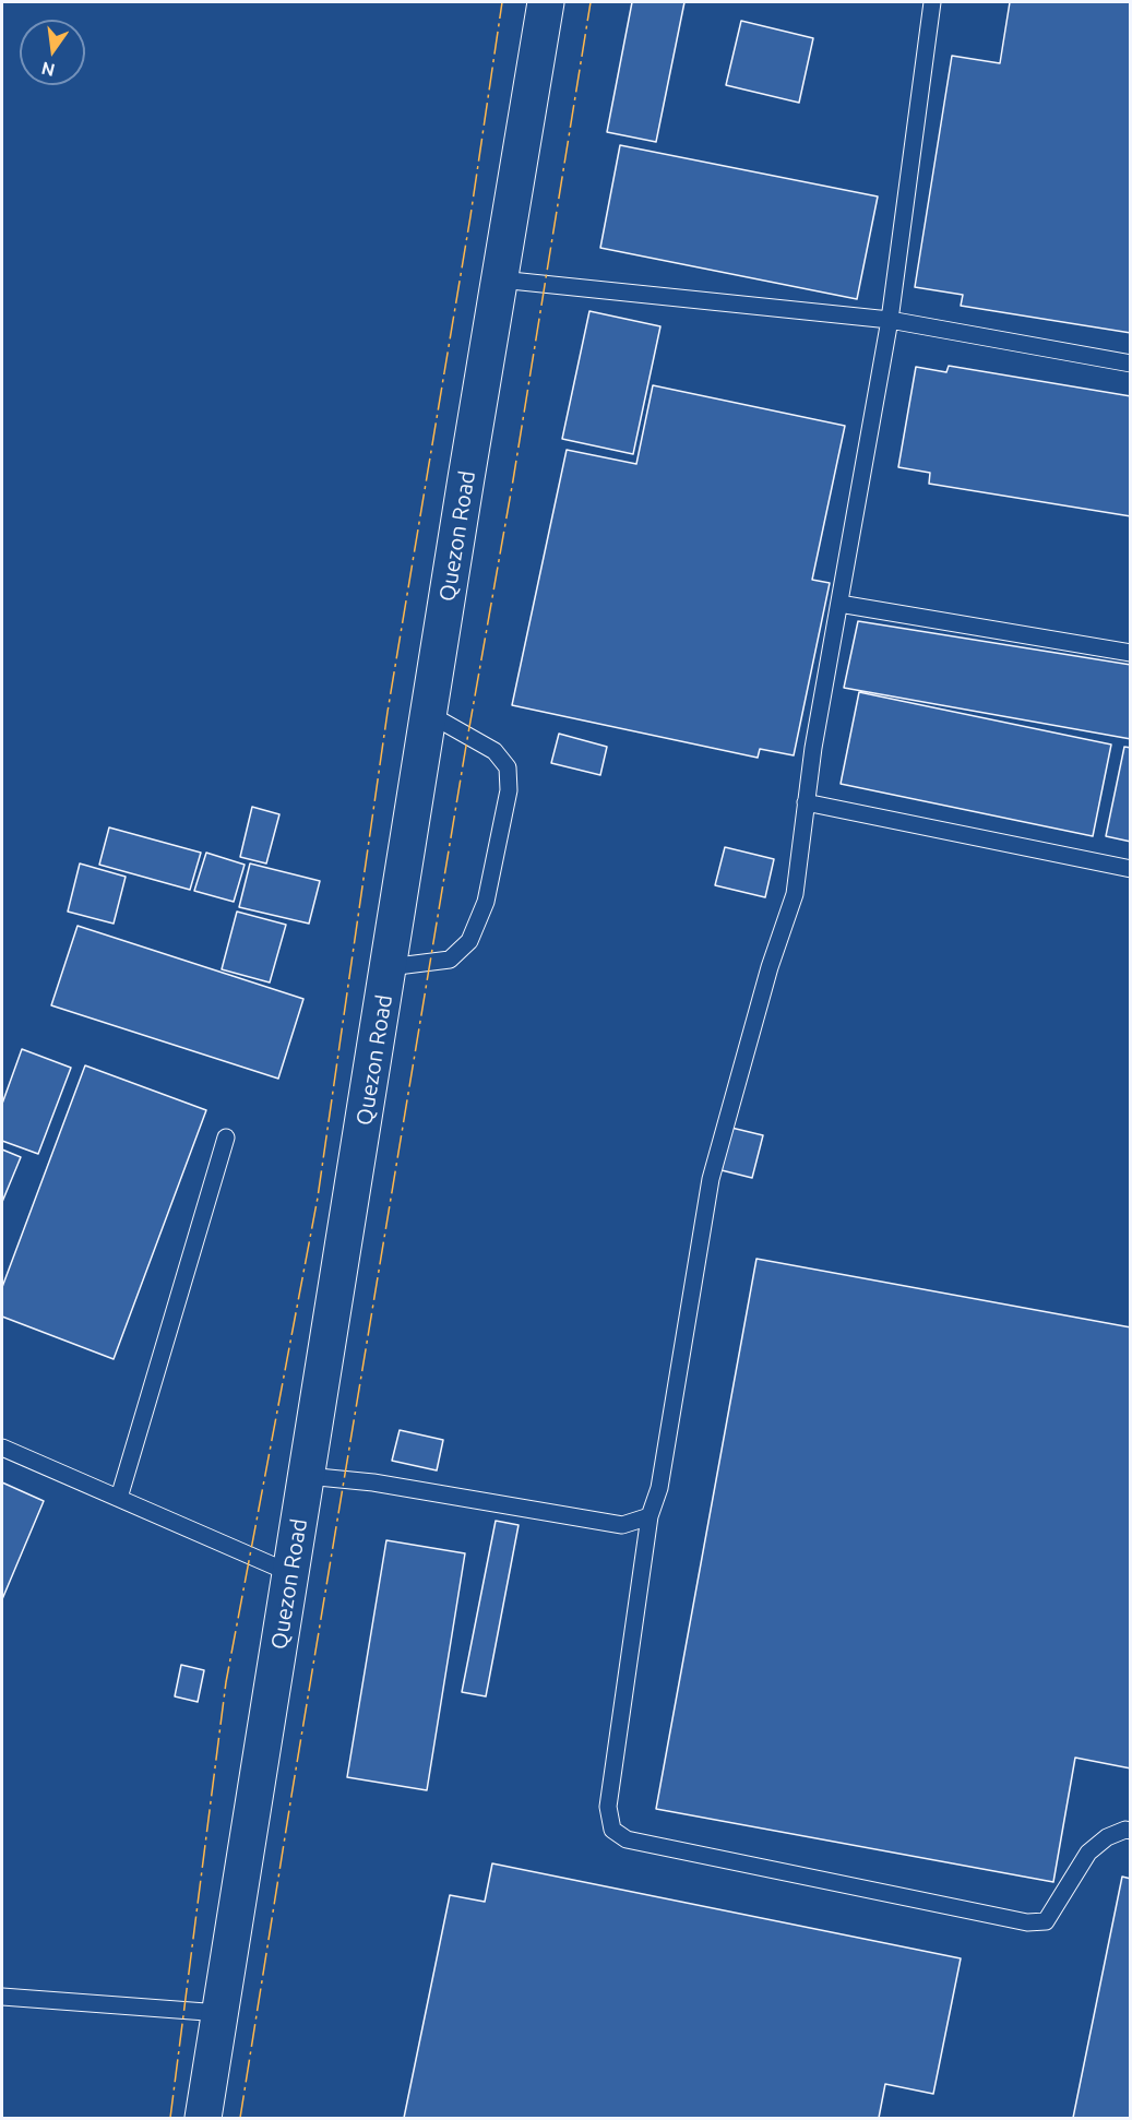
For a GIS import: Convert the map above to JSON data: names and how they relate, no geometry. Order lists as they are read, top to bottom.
{
  "streets": {
    "main road": ["Quezon Road"]
  },
  "north": "bottom"
}
